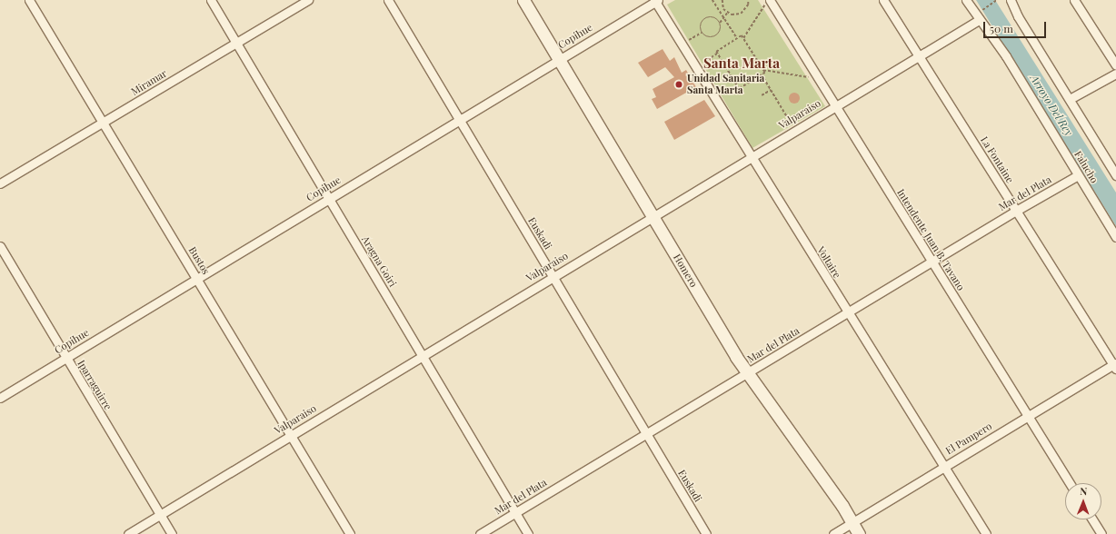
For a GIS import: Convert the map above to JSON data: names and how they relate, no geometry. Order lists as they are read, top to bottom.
{
  "streets": {
    "main road": ["Homero"],
    "street": [
      "Copihue",
      "Miramar",
      "Valparaiso",
      "La Fontaine",
      "Falucho",
      "Mar del Plata",
      "Euskadi",
      "Intendente Juan B. Tavano",
      "Bustos",
      "Aragna Goiri",
      "Voltaire",
      "Iparraguirre",
      "El Pampero"
    ]
  },
  "crossings": [
    ["Copihue", "Euskadi"],
    ["Copihue", "Bustos"],
    ["Copihue", "Aragna Goiri"],
    ["Copihue", "Voltaire"],
    ["Copihue", "Homero"],
    ["Copihue", "Iparraguirre"],
    ["Miramar", "Bustos"],
    ["Miramar", "Aragna Goiri"],
    ["Valparaiso", "La Fontaine"],
    ["Valparaiso", "Falucho"],
    ["Valparaiso", "Euskadi"],
    ["Valparaiso", "Intendente Juan B. Tavano"],
    ["Valparaiso", "Bustos"],
    ["Valparaiso", "Aragna Goiri"],
    ["Valparaiso", "Voltaire"],
    ["Valparaiso", "Homero"],
    ["Valparaiso", "Iparraguirre"],
    ["La Fontaine", "Mar del Plata"],
    ["La Fontaine", "El Pampero"],
    ["Falucho", "Mar del Plata"],
    ["Mar del Plata", "Euskadi"],
    ["Mar del Plata", "Intendente Juan B. Tavano"],
    ["Mar del Plata", "Aragna Goiri"],
    ["Mar del Plata", "Voltaire"],
    ["Mar del Plata", "Homero"],
    ["Intendente Juan B. Tavano", "El Pampero"],
    ["Voltaire", "El Pampero"],
    ["Homero", "El Pampero"]
  ],
  "districts": ["Santa Marta"],
  "water": ["Arroyo Del Rey"],
  "places": ["Unidad Sanitaria Santa Marta"],
  "scale_bar": "50 m",
  "north": "top"
}
